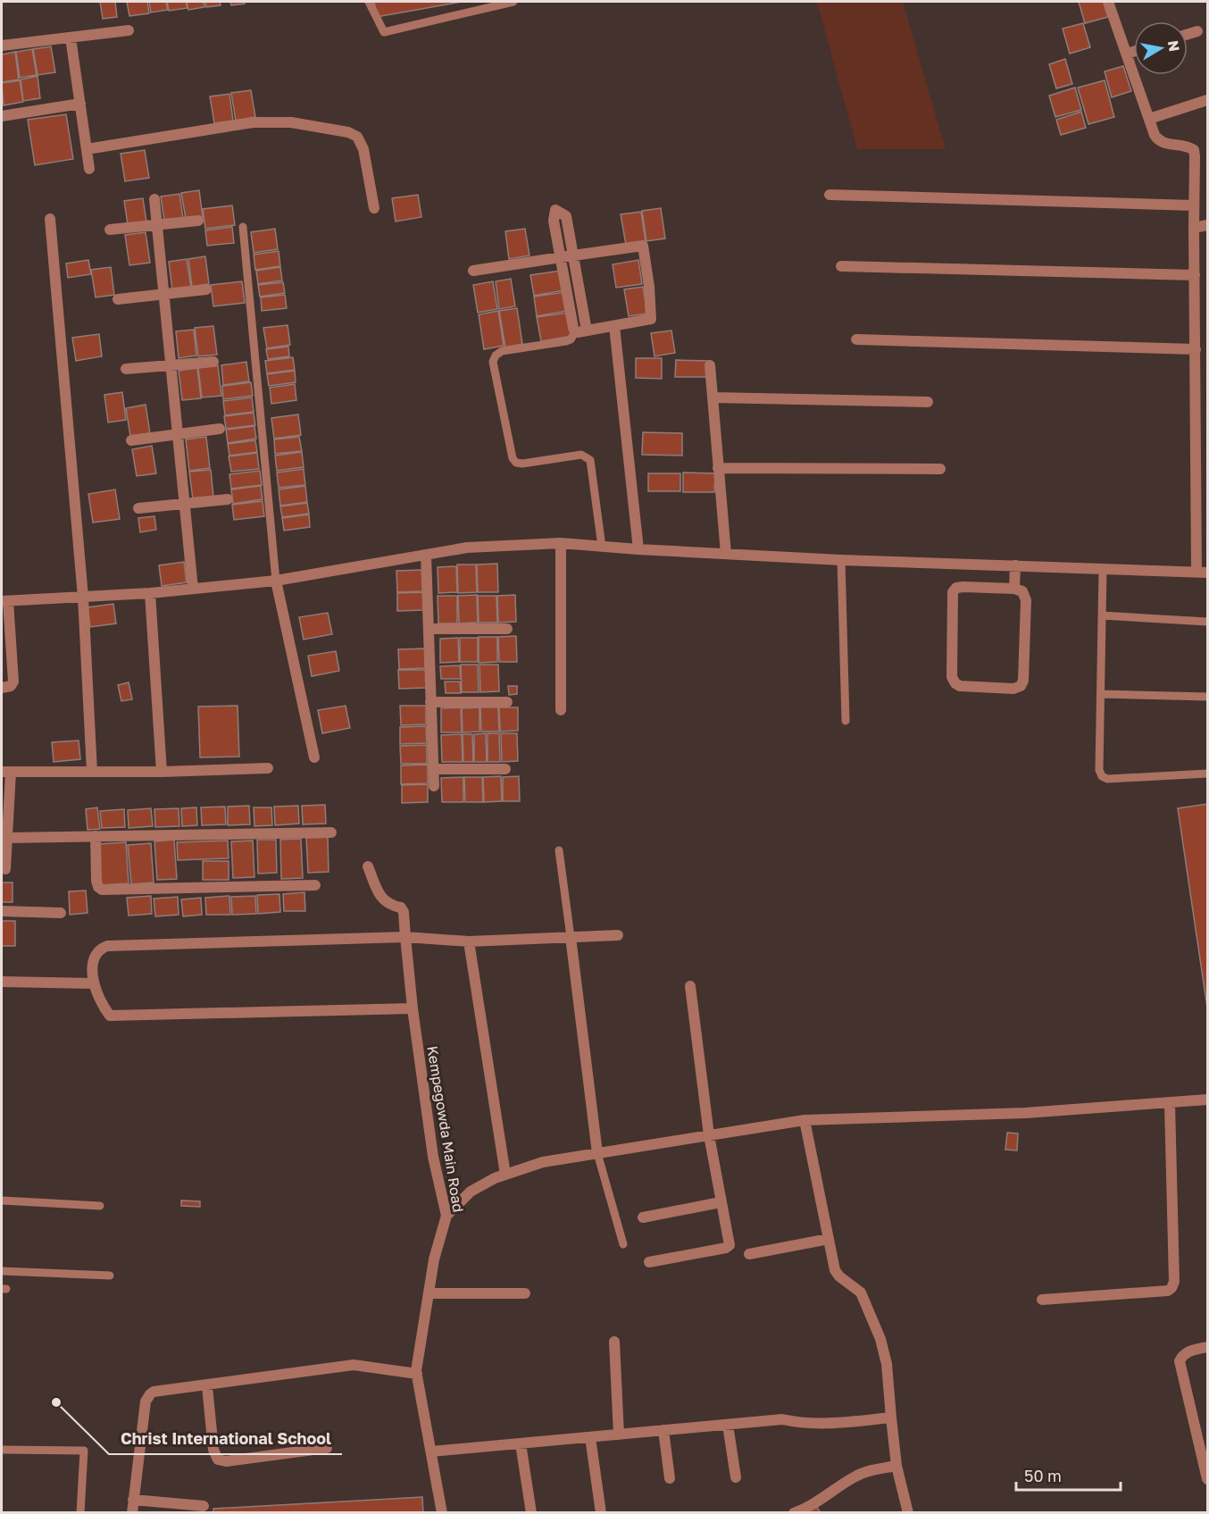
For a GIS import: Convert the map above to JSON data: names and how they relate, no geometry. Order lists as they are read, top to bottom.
{
  "streets": {
    "street": ["Kempegowda Main Road"]
  },
  "places": ["Christ International School"],
  "scale_bar": "50 m",
  "north": "right"
}
